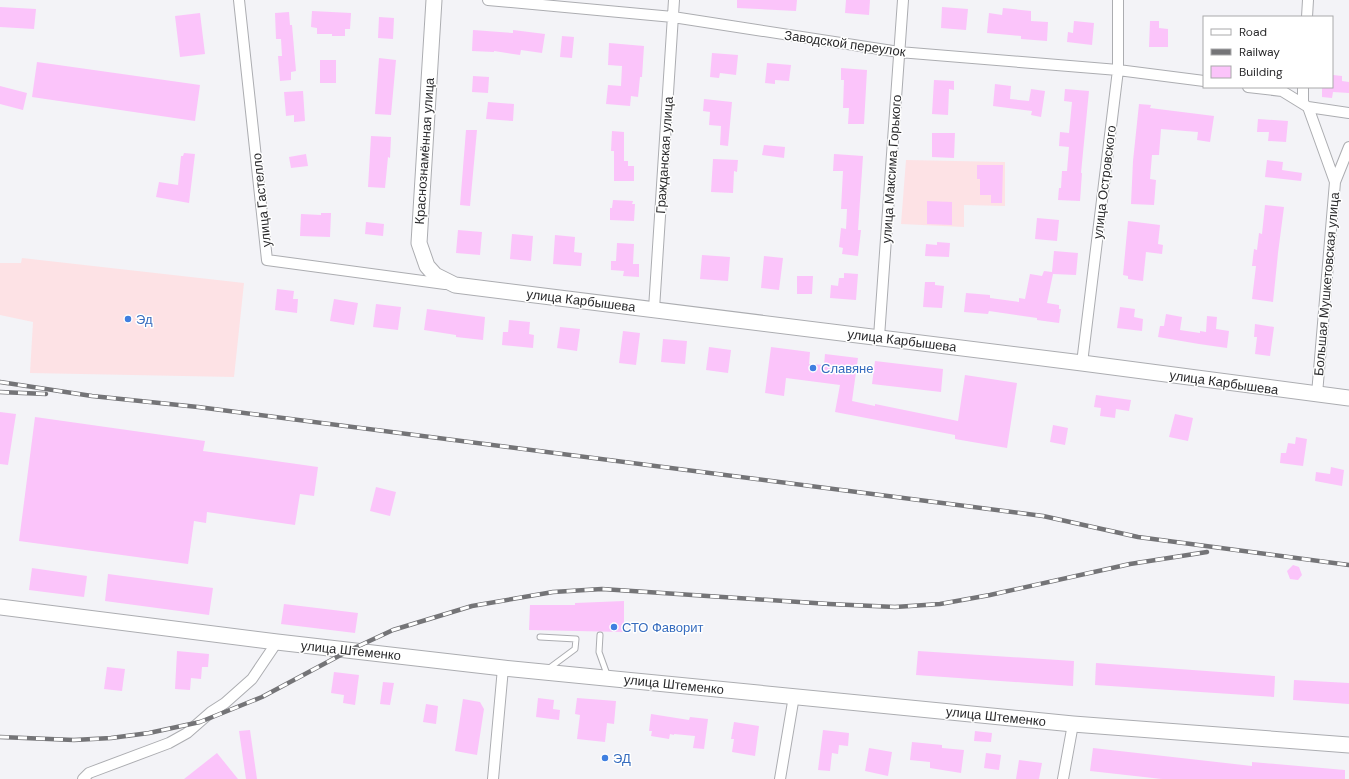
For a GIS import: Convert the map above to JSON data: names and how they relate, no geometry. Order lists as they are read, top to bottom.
{
  "streets": {
    "main road": ["Краснознамённая улица", "улица Карбышева", "улица Штеменко"],
    "street": [
      "Заводской переулок",
      "Гражданская улица",
      "улица Максима Горького",
      "улица Островского",
      "улица Гастелло",
      "Большая Мушкетовская улица"
    ]
  },
  "crossings": [
    ["Заводской переулок", "Гражданская улица"],
    ["Заводской переулок", "улица Максима Горького"],
    ["Заводской переулок", "улица Островского"],
    ["Краснознамённая улица", "улица Гастелло"],
    ["Краснознамённая улица", "улица Карбышева"],
    ["Гражданская улица", "улица Карбышева"],
    ["улица Максима Горького", "улица Карбышева"],
    ["улица Островского", "улица Карбышева"],
    ["улица Гастелло", "улица Карбышева"],
    ["Большая Мушкетовская улица", "улица Карбышева"]
  ],
  "places": [
    "Эд",
    "Славяне",
    "СТО Фаворит",
    "ЭД"
  ],
  "legend": ["Road", "Railway", "Building"]
}
